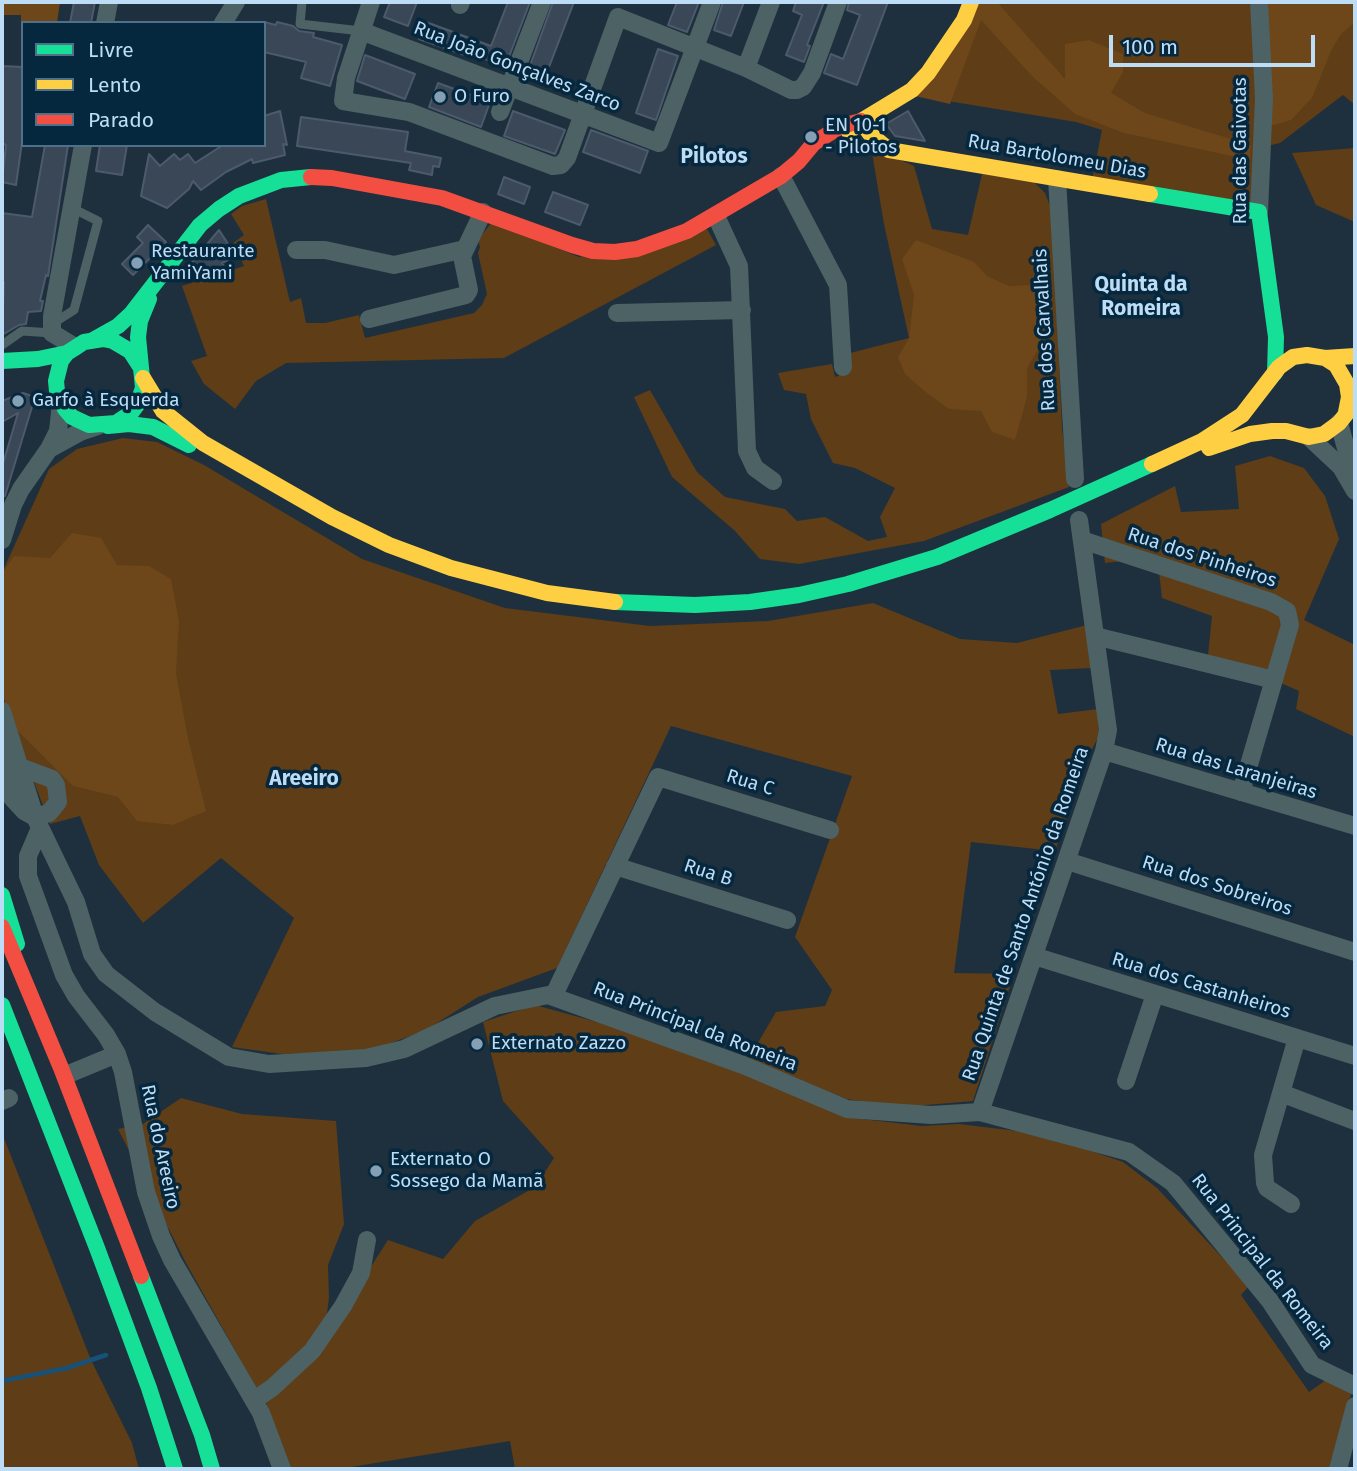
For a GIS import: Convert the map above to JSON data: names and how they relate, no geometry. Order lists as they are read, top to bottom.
{
  "streets": {
    "main road": ["Rua das Gaivotas", "Rua Bartolomeu Dias"],
    "street": [
      "Rua João Gonçalves Zarco",
      "Rua dos Carvalhais",
      "Rua dos Pinheiros",
      "Rua das Laranjeiras",
      "Rua C",
      "Rua B",
      "Rua dos Sobreiros",
      "Rua Quinta de Santo António da Romeira",
      "Rua dos Castanheiros",
      "Rua Principal da Romeira",
      "Rua do Areeiro"
    ]
  },
  "crossings": [
    ["Rua das Gaivotas", "Rua Bartolomeu Dias"],
    ["Rua Bartolomeu Dias", "Rua dos Carvalhais"],
    ["Rua dos Pinheiros", "Rua das Laranjeiras"],
    ["Rua dos Pinheiros", "Rua Quinta de Santo António da Romeira"],
    ["Rua das Laranjeiras", "Rua Quinta de Santo António da Romeira"],
    ["Rua C", "Rua B"],
    ["Rua dos Sobreiros", "Rua Quinta de Santo António da Romeira"],
    ["Rua Quinta de Santo António da Romeira", "Rua dos Castanheiros"],
    ["Rua Quinta de Santo António da Romeira", "Rua Principal da Romeira"],
    ["Rua Principal da Romeira", "Rua do Areeiro"]
  ],
  "districts": ["Pilotos", "Quinta da Romeira", "Areeiro"],
  "places": [
    "O Furo",
    "EN 10-1 - Pilotos",
    "Restaurante YamiYami",
    "Garfo à Esquerda",
    "Externato Zazzo",
    "Externato O Sossego da Mamã"
  ],
  "legend": ["Livre", "Lento", "Parado"],
  "scale_bar": "100 m"
}
